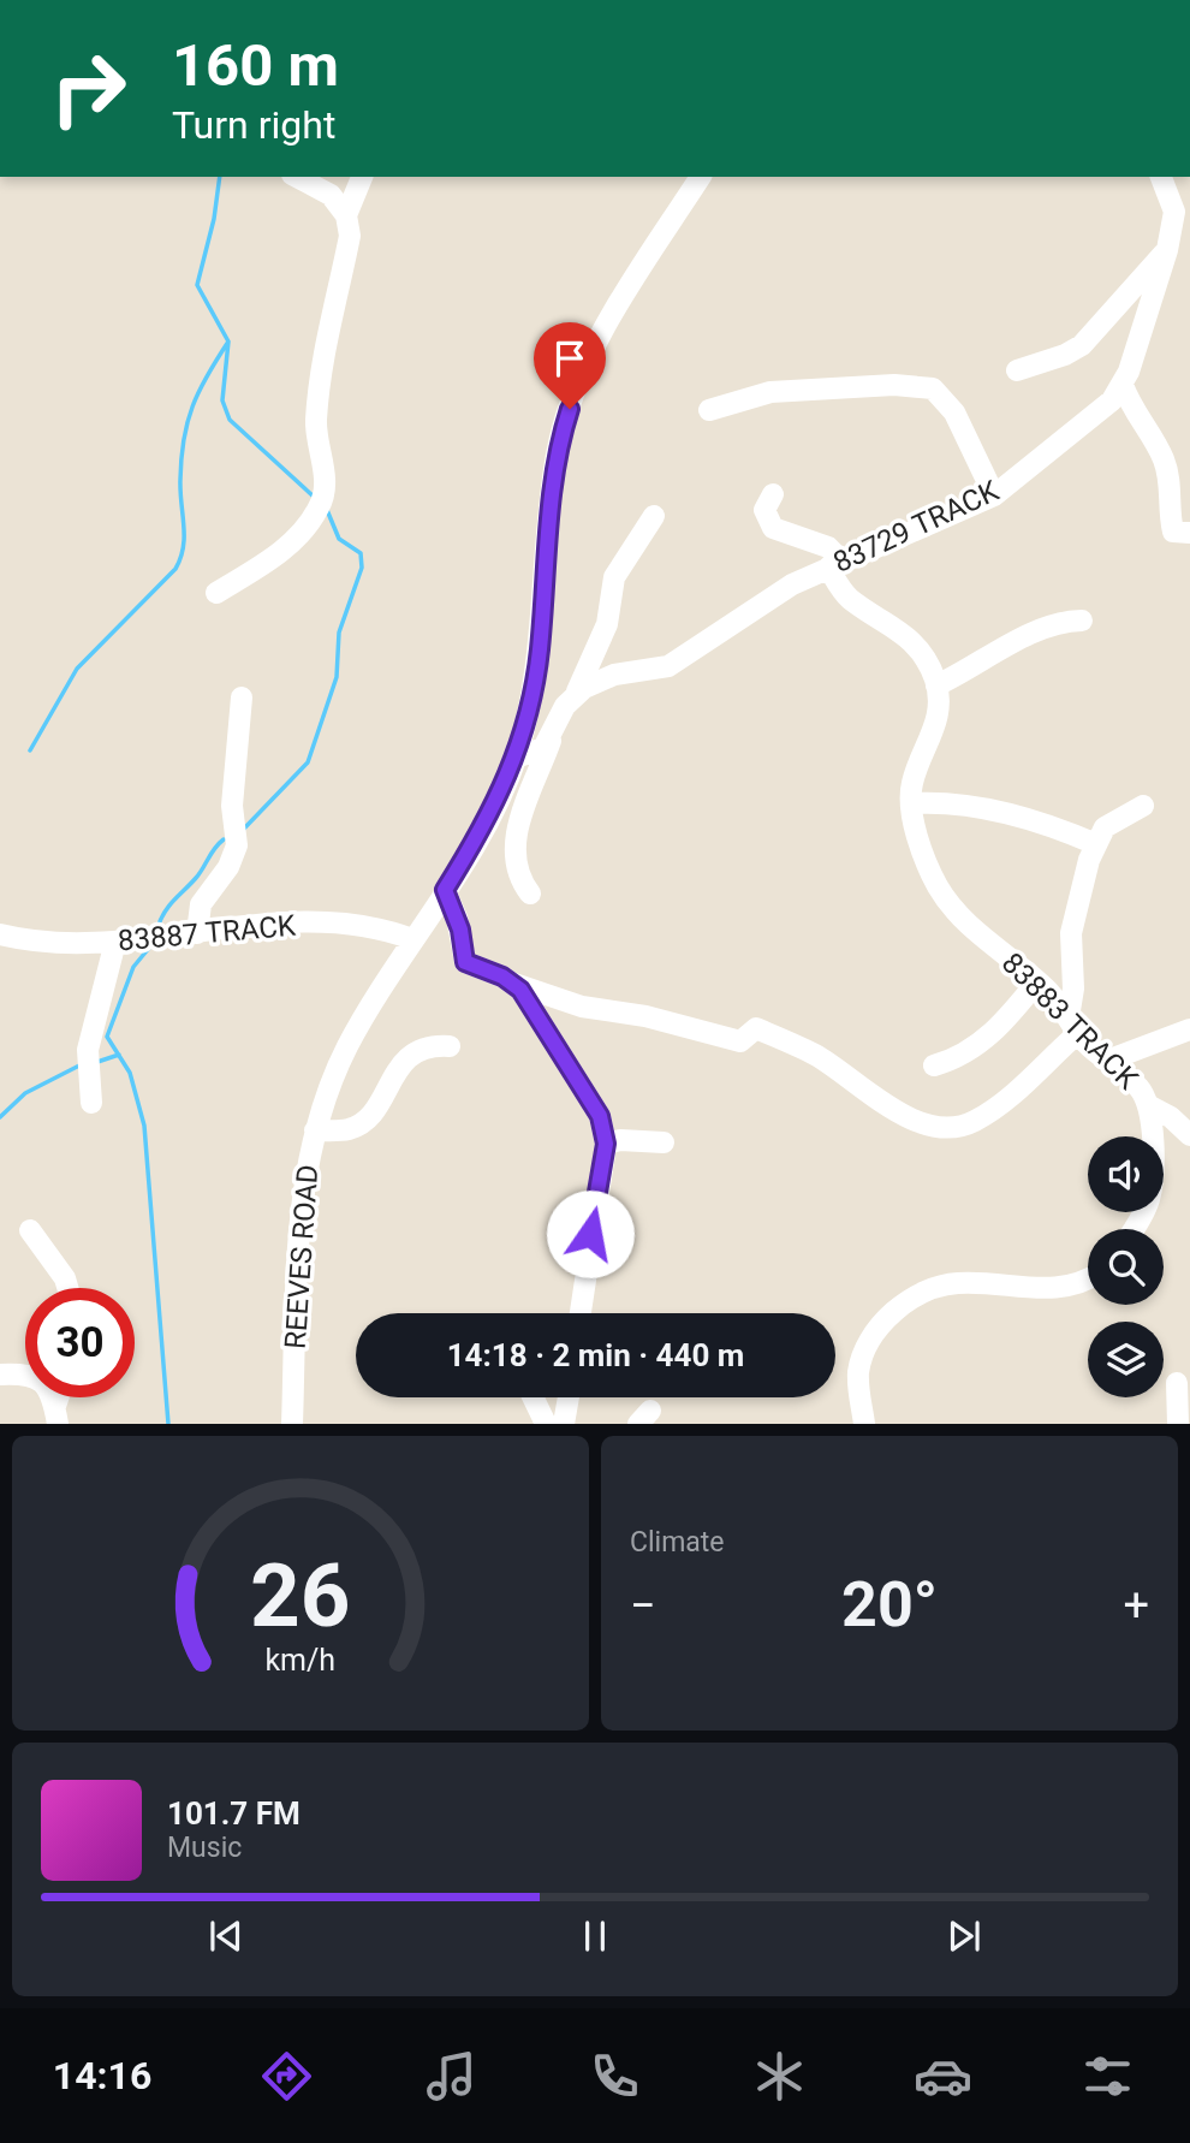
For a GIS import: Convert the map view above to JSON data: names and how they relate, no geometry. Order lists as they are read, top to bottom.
{
  "streets": {
    "street": [
      "83729 TRACK",
      "83887 TRACK",
      "83883 TRACK",
      "REEVES ROAD"
    ]
  },
  "crossings": [
    ["83729 TRACK", "83883 TRACK"],
    ["83887 TRACK", "REEVES ROAD"]
  ],
  "page": {
    "turn": ["160 m", "Turn right"],
    "limit": "30",
    "trip": "14:18 · 2 min · 440 m",
    "tile": "Climate",
    "heat": ["−", "20°", "+"],
    "song": ["101.7 FM", "Music"],
    "tabs": "14:16",
    "gauge": ["26", "km/h"]
  }
}
